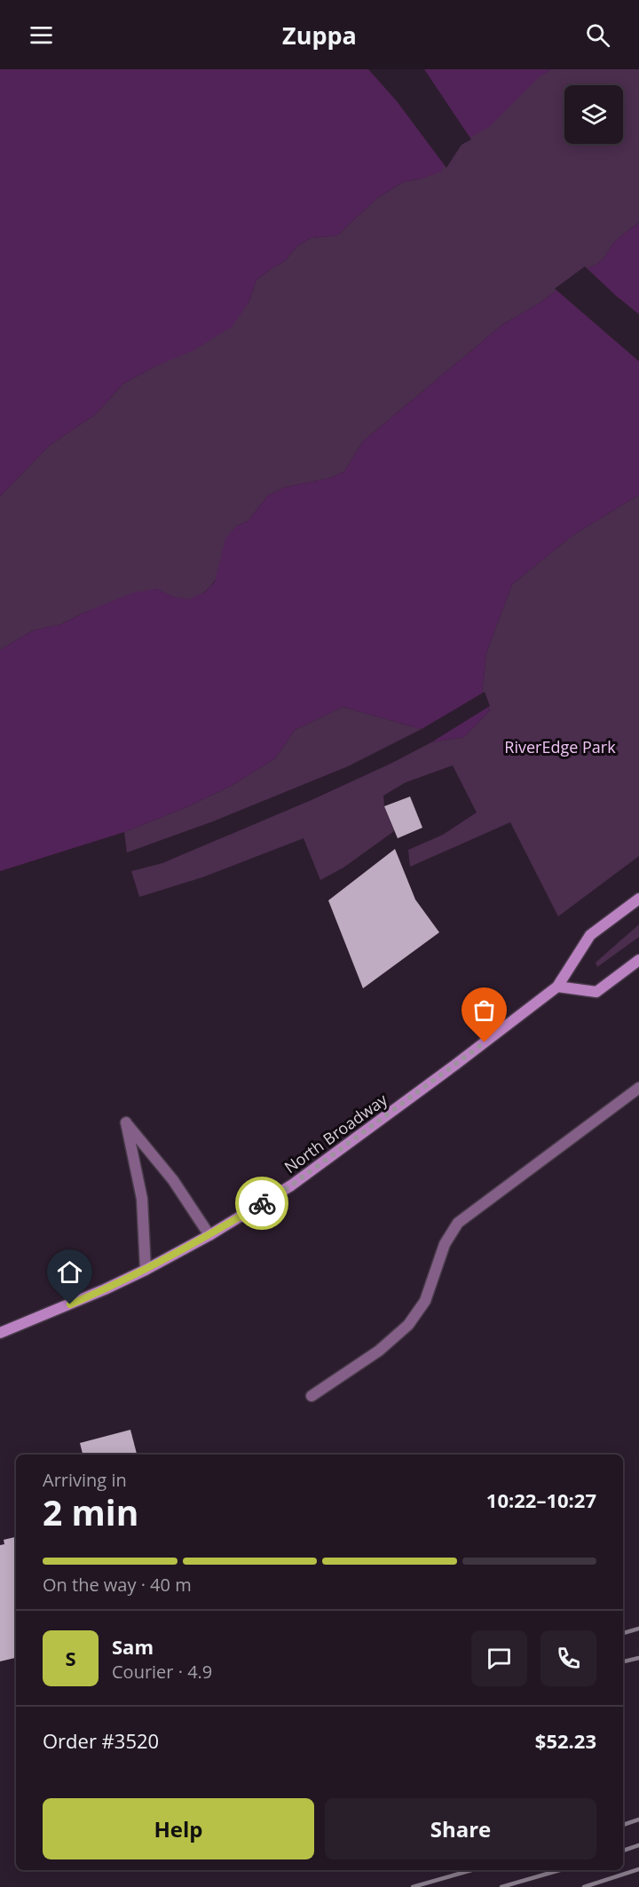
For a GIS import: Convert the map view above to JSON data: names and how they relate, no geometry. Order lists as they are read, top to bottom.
{
  "streets": {
    "main road": ["North Broadway"]
  },
  "parks": ["RiverEdge Park"],
  "page": {
    "header": "Zuppa",
    "heading": ["2 min", "Arriving in", "10:22–10:27"],
    "panel": [
      "Sam",
      "Courier · 4.9",
      "Order #3520",
      "$52.23"
    ],
    "bar": "On the way · 40 m",
    "round": "S",
    "buttons": ["Help", "Share"]
  }
}
